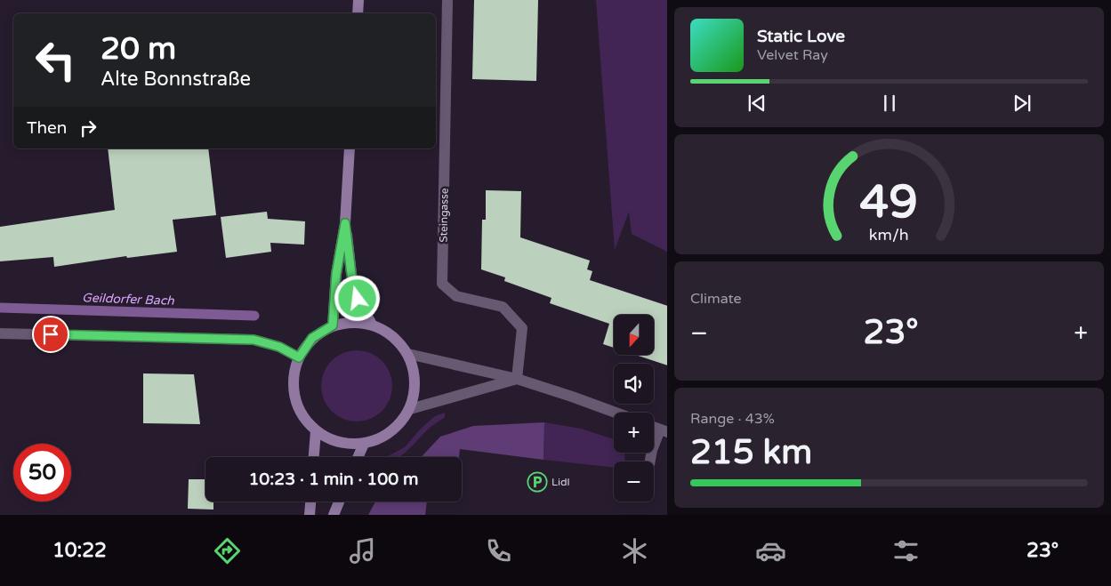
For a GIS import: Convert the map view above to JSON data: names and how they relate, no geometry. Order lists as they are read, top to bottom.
{
  "streets": {
    "street": ["Steingasse"]
  },
  "water": ["Geildorfer Bach"],
  "places": {
    "parking": ["Lidl"]
  },
  "north": "bottom",
  "page": {
    "turn": ["20 m", "Alte Bonnstraße"],
    "song": ["Static Love", "Velvet Ray"],
    "then": "Then",
    "tile": [
      "Climate",
      ["Range · 43%", "215 km"]
    ],
    "map_buttons": ["+", "−"],
    "heat": ["−", "23°", "+"],
    "limit": "50",
    "trip": "10:23 · 1 min · 100 m",
    "tabs": ["10:22", "23°"],
    "gauge": ["49", "km/h"]
  }
}
